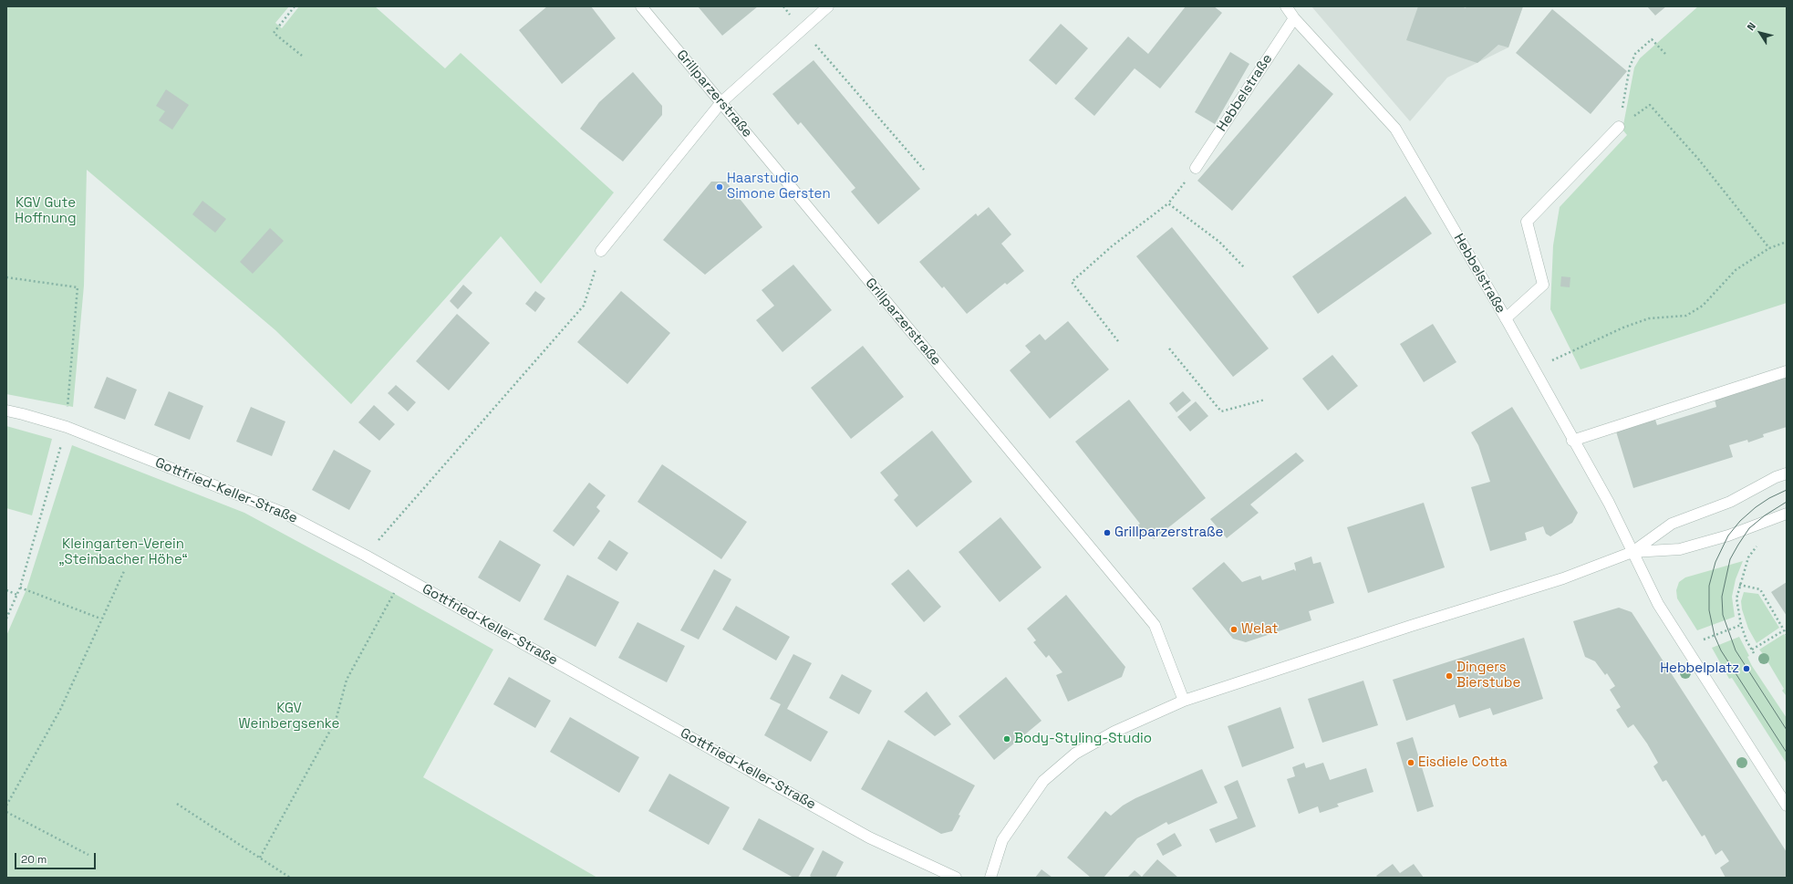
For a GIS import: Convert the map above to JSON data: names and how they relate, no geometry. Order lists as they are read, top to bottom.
{
  "streets": {
    "street": ["Hebbelstraße", "Grillparzerstraße", "Gottfried-Keller-Straße"]
  },
  "parks": ["KGV Gute Hoffnung", "Kleingarten-Verein „Steinbacher Höhe“", "KGV Weinbergsenke"],
  "places": [
    "Haarstudio Simone Gersten",
    "Grillparzerstraße",
    "Welat",
    "Hebbelplatz",
    "Dingers Bierstube",
    "Body-Styling-Studio",
    "Eisdiele Cotta"
  ],
  "scale_bar": "20 m",
  "north": "top left"
}
